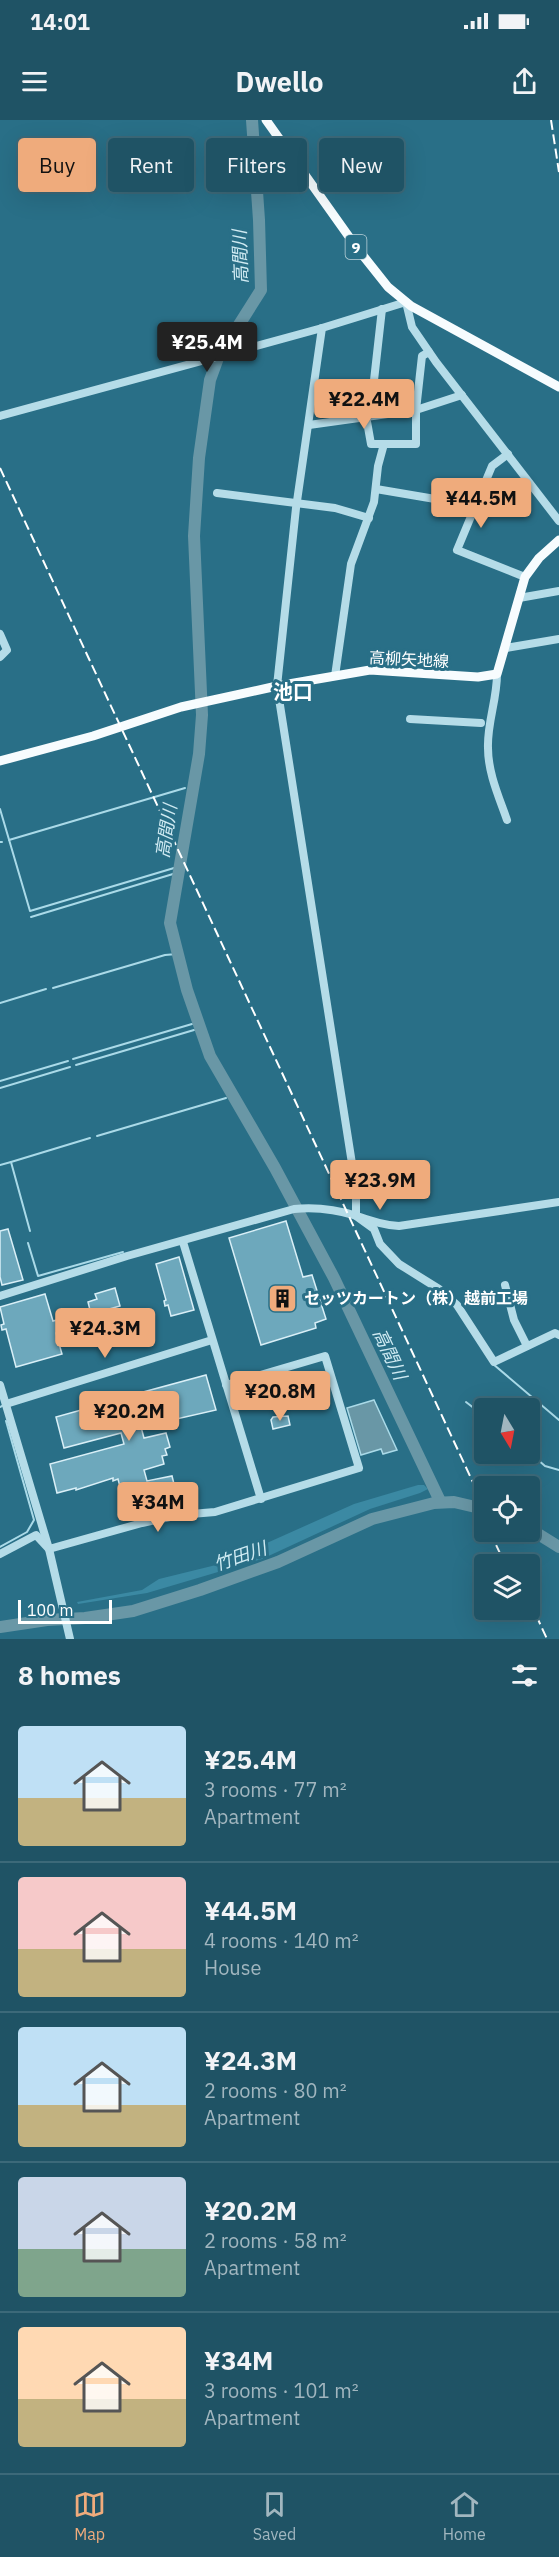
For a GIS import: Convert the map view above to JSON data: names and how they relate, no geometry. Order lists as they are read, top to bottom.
{
  "streets": {
    "main road": ["9", "高柳矢地線"]
  },
  "districts": ["池口"],
  "water": ["高間川", "竹田川"],
  "places": {
    "building": ["セッツカートン（株）越前工場"]
  },
  "scale_bar": "100 m",
  "north": "bottom",
  "page": {
    "status": "14:01",
    "header": "Dwello",
    "chip": [
      "Buy",
      "Rent",
      "Filters",
      "New"
    ],
    "price": [
      "¥25.4M",
      "¥22.4M",
      "¥44.5M",
      "¥23.9M",
      "¥24.3M",
      "¥20.8M",
      "¥20.2M",
      "¥34M"
    ],
    "scale": "100 m",
    "heading": "8 homes",
    "list": [
      {
        "name": "¥25.4M",
        "note": "3 rooms · 77 m² · Apartment"
      },
      {
        "name": "¥44.5M",
        "note": "4 rooms · 140 m² · House"
      },
      {
        "name": "¥24.3M",
        "note": "2 rooms · 80 m² · Apartment"
      },
      {
        "name": "¥20.2M",
        "note": "2 rooms · 58 m² · Apartment"
      },
      {
        "name": "¥34M",
        "note": "3 rooms · 101 m² · Apartment"
      }
    ],
    "tabs": ["Map", "Saved", "Home"]
  }
}
